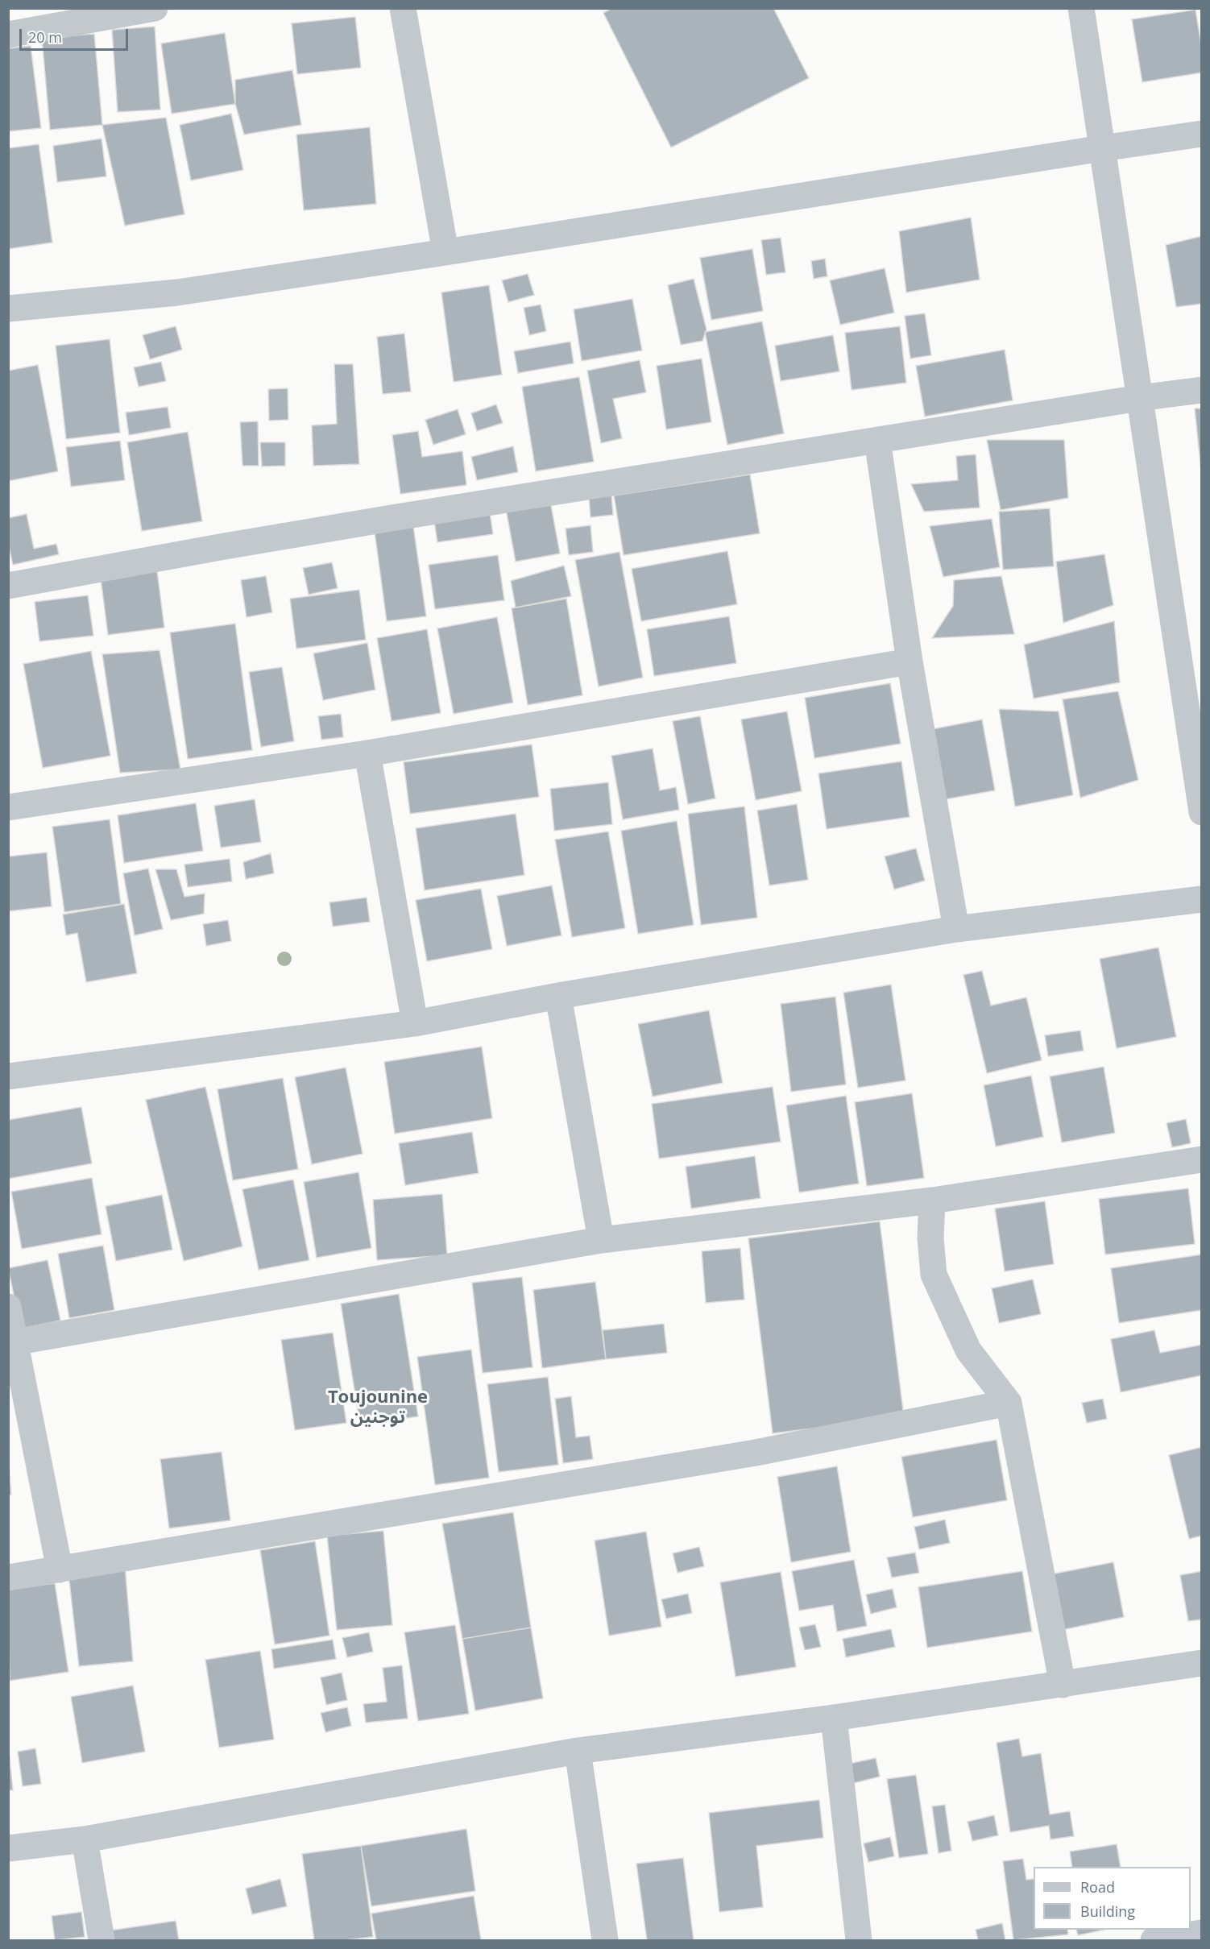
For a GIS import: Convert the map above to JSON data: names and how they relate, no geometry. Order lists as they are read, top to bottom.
{
  "districts": ["Toujounine توجنين"],
  "legend": ["Road", "Building"],
  "scale_bar": "20 m"
}
